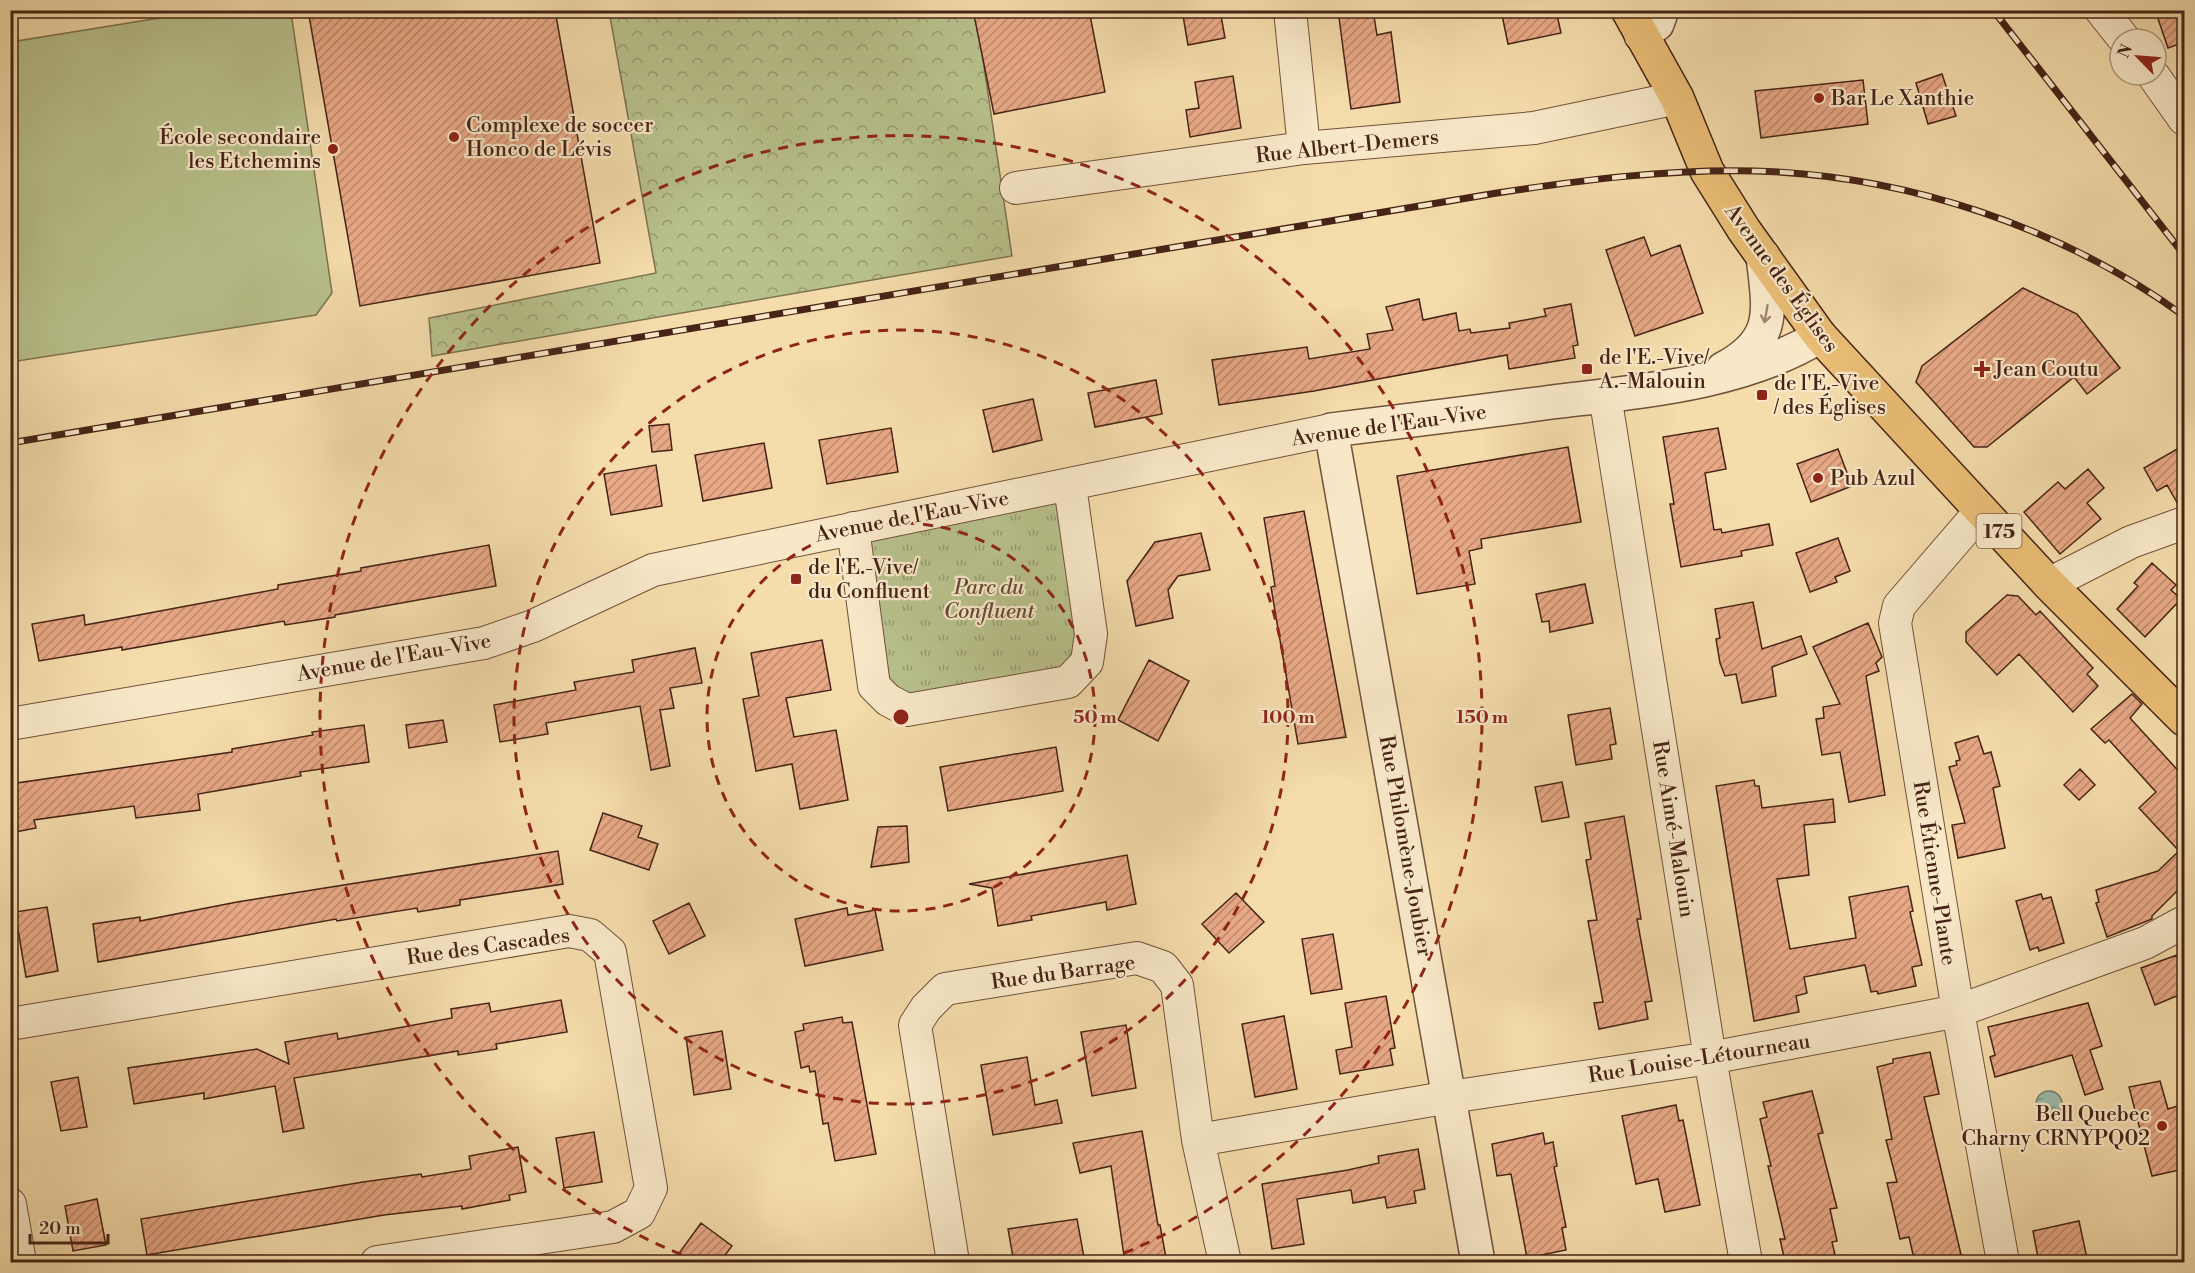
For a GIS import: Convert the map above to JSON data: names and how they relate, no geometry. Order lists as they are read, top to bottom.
{
  "streets": {
    "main road": ["Avenue des Églises", "175"],
    "street": [
      "Rue Albert-Demers",
      "Avenue de l'Eau-Vive",
      "Rue Aimé-Malouin",
      "Rue Philomène-Joubier",
      "Rue Étienne-Plante",
      "Rue des Cascades",
      "Rue du Barrage",
      "Rue Louise-Létourneau"
    ]
  },
  "crossings": [
    ["Rue Albert-Demers", "Avenue des Églises"],
    ["Avenue des Églises", "Avenue de l'Eau-Vive"],
    ["Avenue des Églises", "Rue Étienne-Plante"],
    ["Avenue de l'Eau-Vive", "Rue Aimé-Malouin"],
    ["Avenue de l'Eau-Vive", "Rue Philomène-Joubier"],
    ["Rue Aimé-Malouin", "Rue Louise-Létourneau"],
    ["Rue Philomène-Joubier", "Rue Louise-Létourneau"],
    ["Rue Étienne-Plante", "Rue Louise-Létourneau"],
    ["Rue du Barrage", "Rue Louise-Létourneau"]
  ],
  "parks": ["Parc du Confluent"],
  "places": {
    "other": [
      "Bar Le Xanthie",
      "Complexe de soccer Honco de Lévis",
      "École secondaire les Etchemins",
      "Pub Azul",
      "Bell Quebec Charny CRNYPQ02"
    ],
    "transit": ["de l'E.-Vive/ A.-Malouin", "de l'E.-Vive / des Églises", "de l'E.-Vive/ du Confluent"],
    "health": ["Jean Coutu"]
  },
  "scale_bar": "20 m",
  "north": "top left",
  "rings": ["50 m", "100 m", "150 m"]
}
